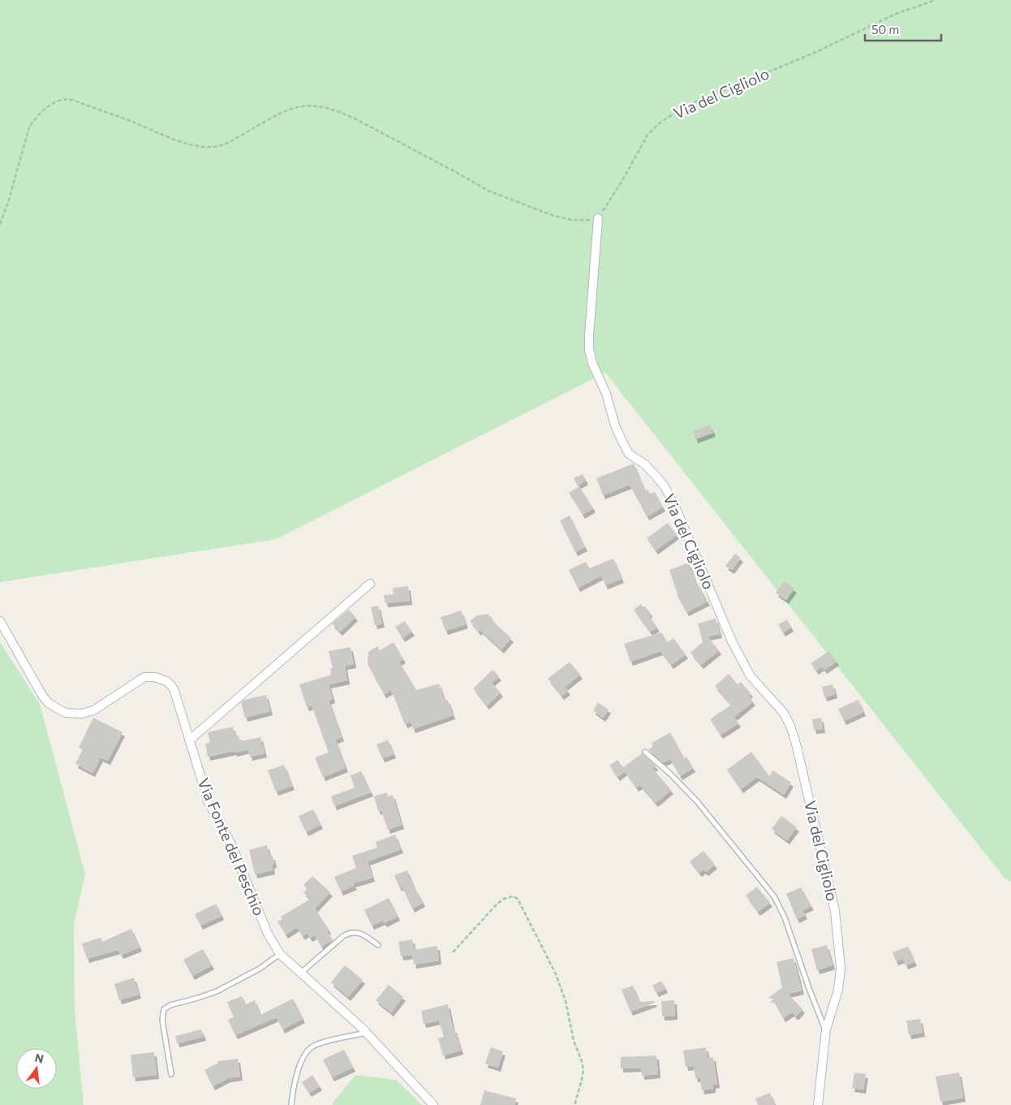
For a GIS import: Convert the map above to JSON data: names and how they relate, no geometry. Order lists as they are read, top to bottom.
{
  "streets": {
    "street": ["Via del Cigliolo", "Via Fonte del Peschio"]
  },
  "scale_bar": "50 m",
  "north": "top"
}
